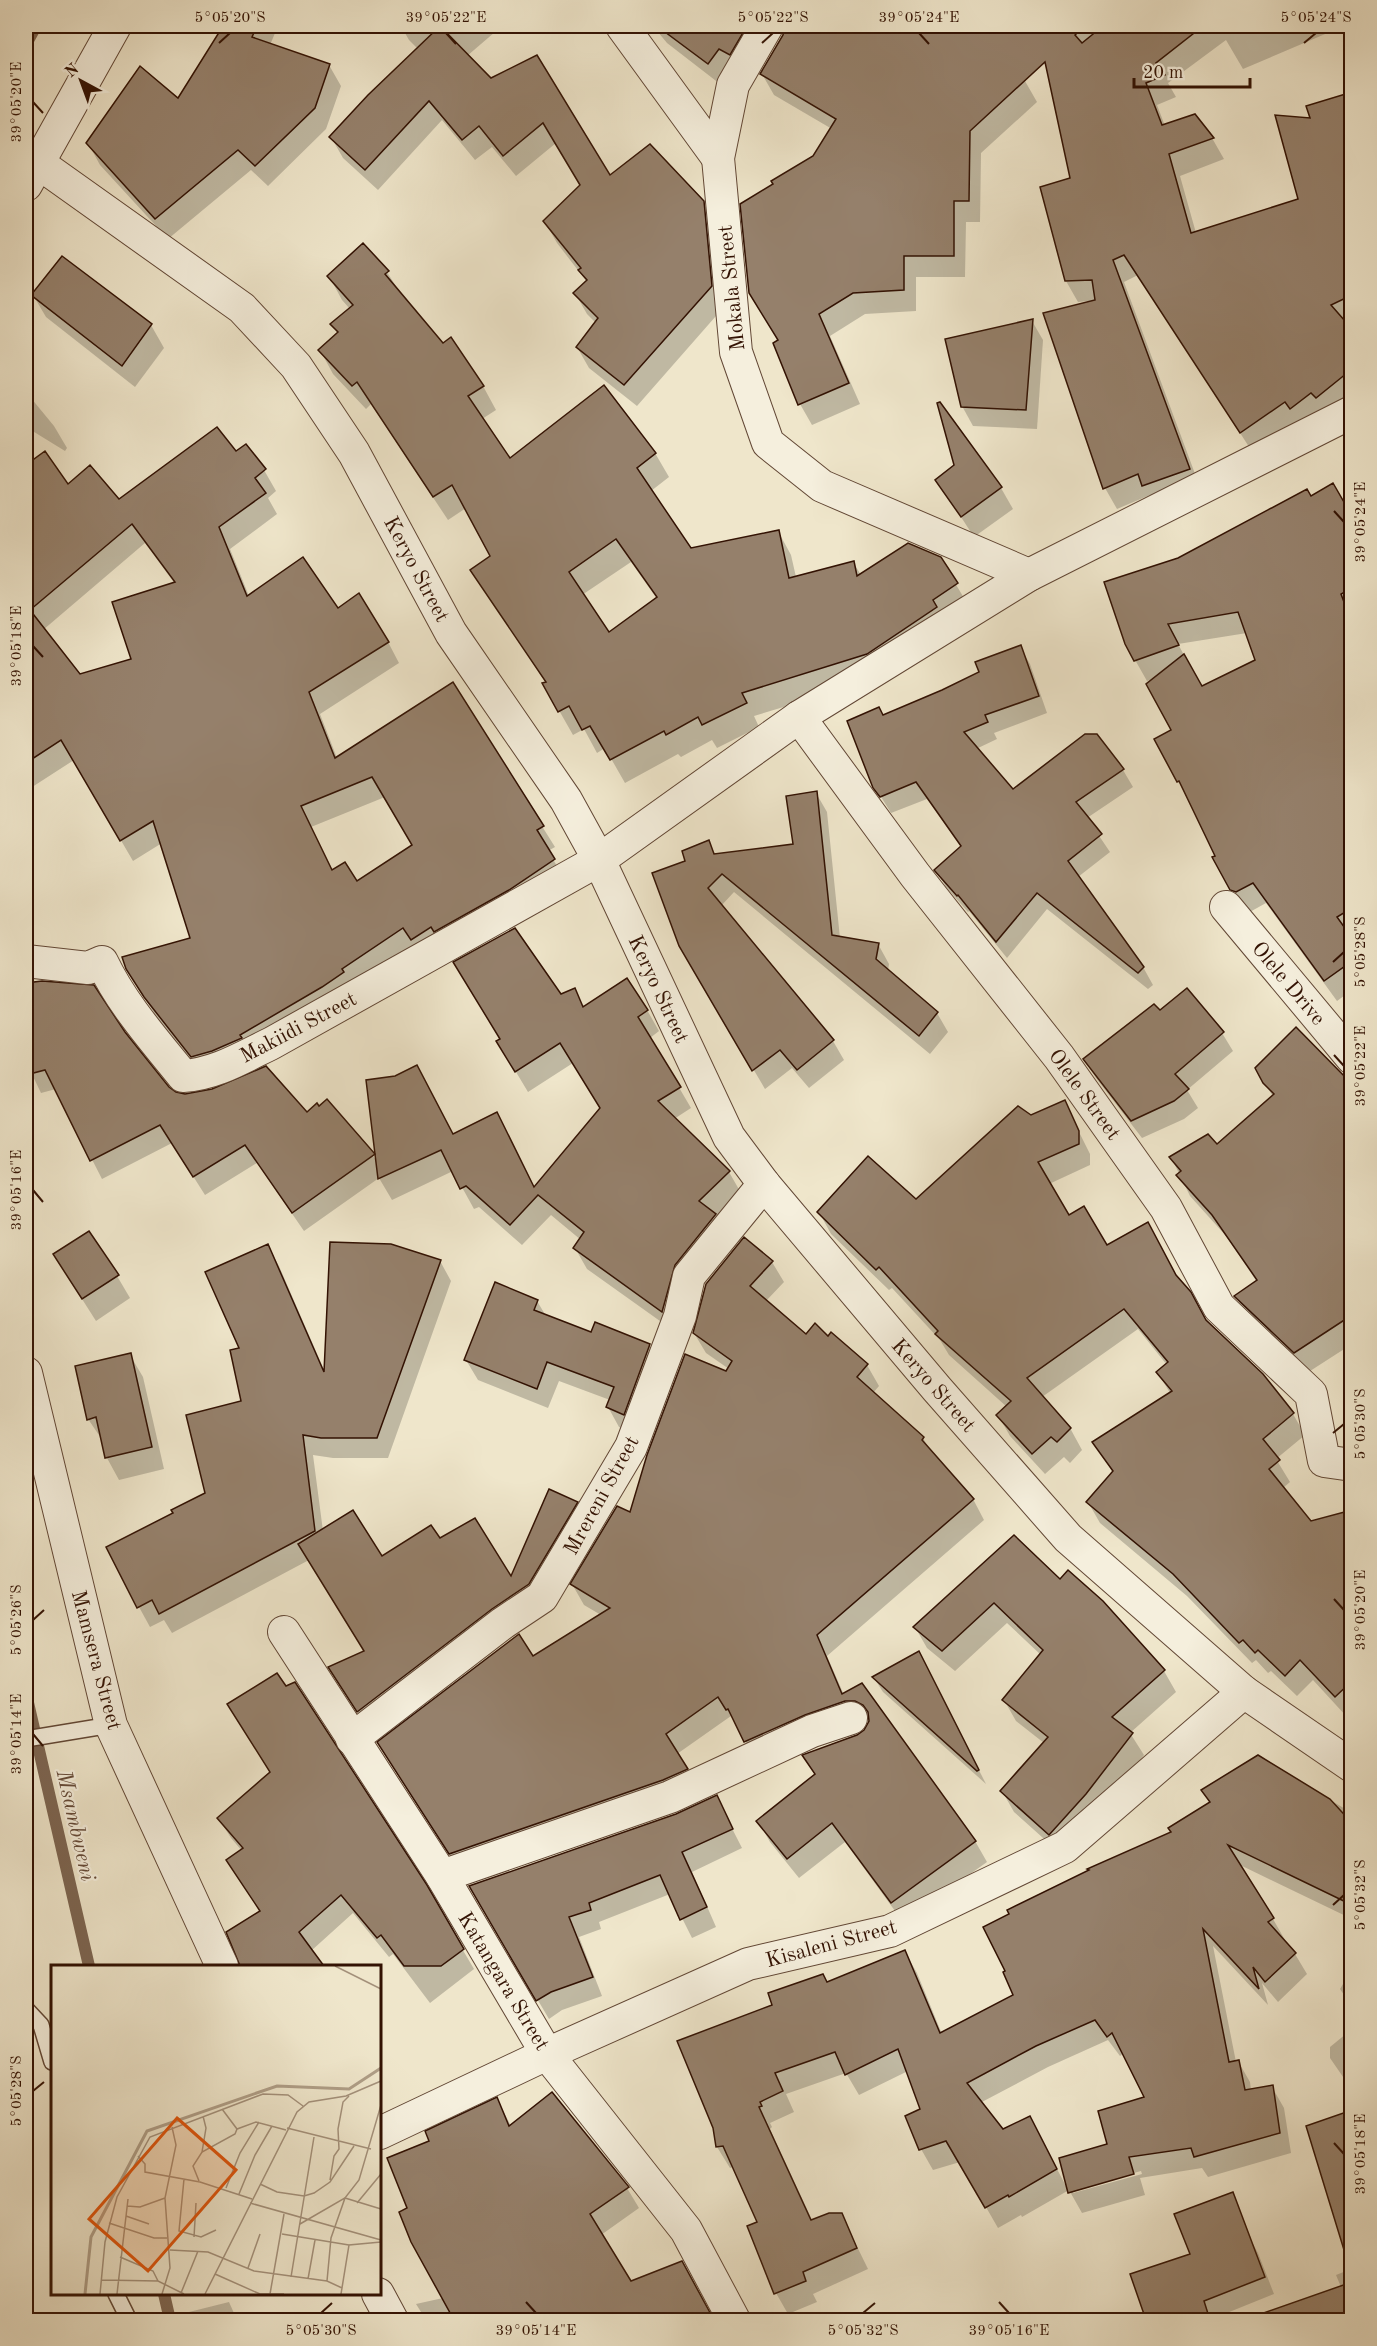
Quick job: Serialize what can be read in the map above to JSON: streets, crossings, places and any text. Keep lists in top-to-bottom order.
{
  "streets": {
    "street": [
      "Mokala Street",
      "Keryo Street",
      "Olele Drive",
      "Makiidi Street",
      "Olele Street",
      "Mrereni Street",
      "Mamsera Street",
      "Kisaleni Street",
      "Katangara Street"
    ]
  },
  "crossings": [
    ["Keryo Street", "Makiidi Street"],
    ["Keryo Street", "Mrereni Street"],
    ["Keryo Street", "Kisaleni Street"],
    ["Mrereni Street", "Katangara Street"],
    ["Kisaleni Street", "Katangara Street"]
  ],
  "water": ["Msambweni"],
  "scale_bar": "20 m",
  "north": "top left",
  "coordinates": [
    "5°05'20\"S",
    "39°05'22\"E",
    "5°05'22\"S",
    "39°05'24\"E",
    "5°05'24\"S",
    "39°05'20\"E",
    "39°05'18\"E",
    "5°05'28\"S",
    "39°05'16\"E",
    "5°05'30\"S",
    "5°05'26\"S",
    "39°05'14\"E",
    "5°05'32\"S"
  ]
}
